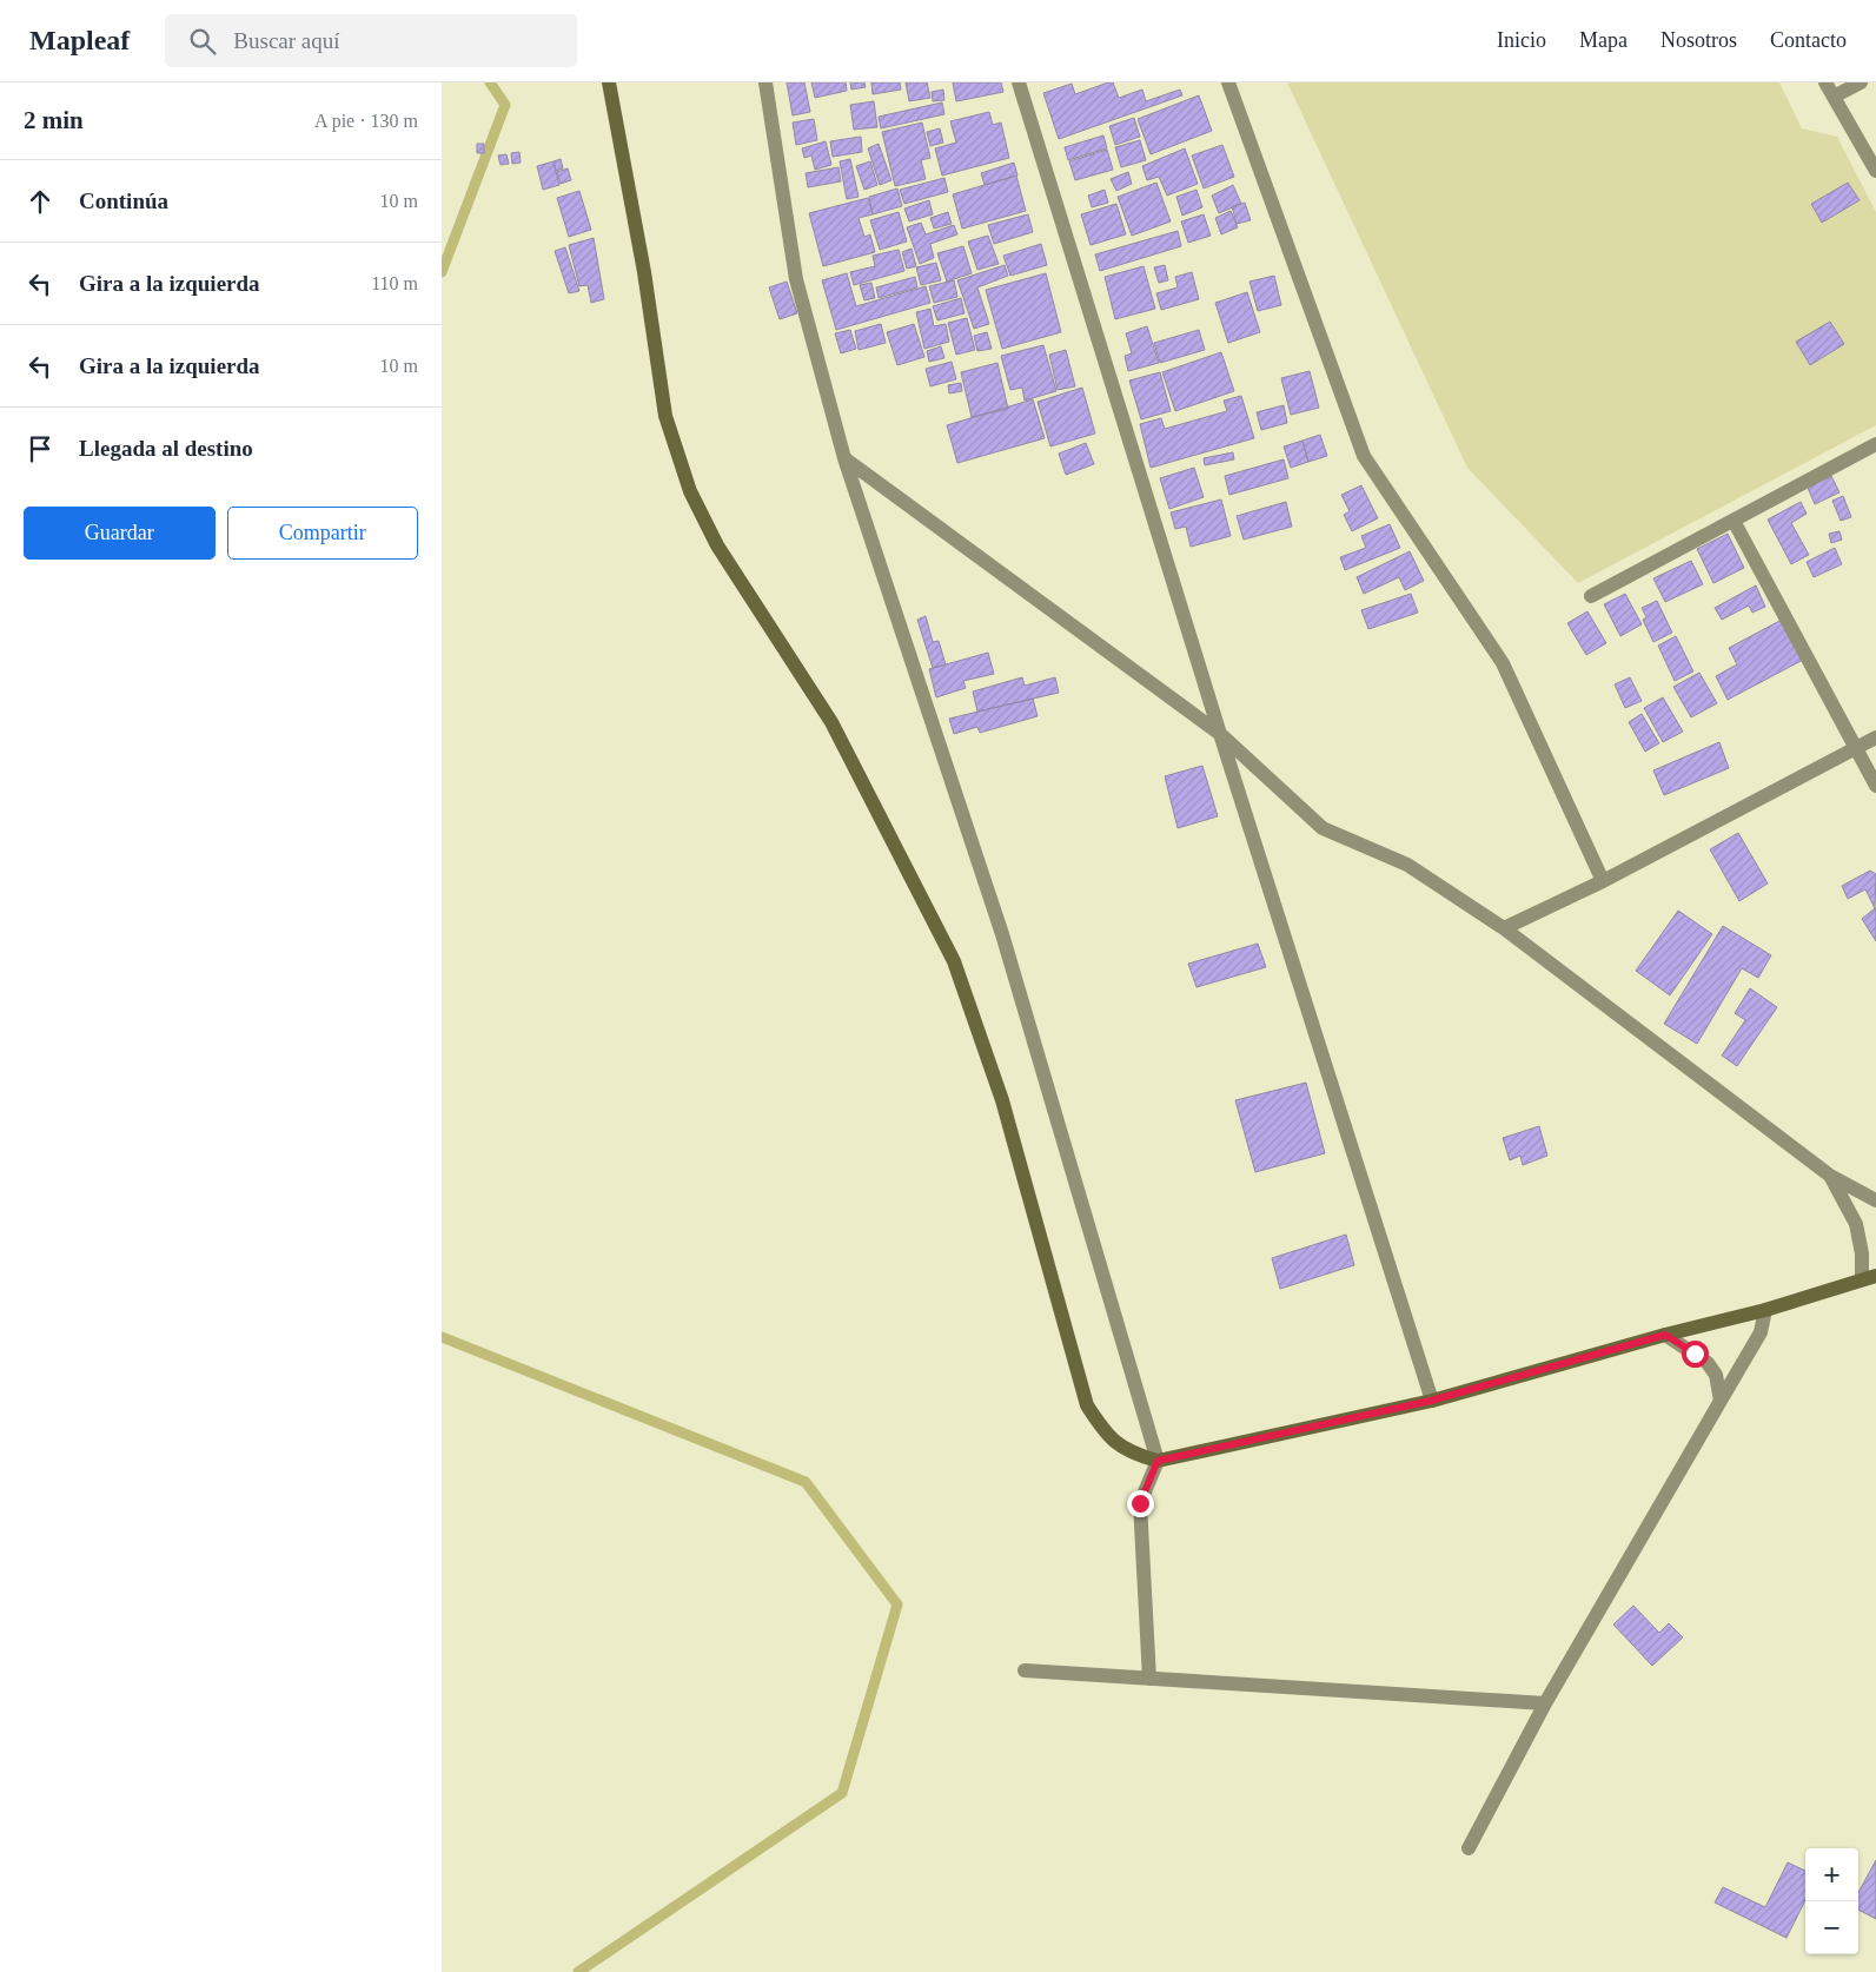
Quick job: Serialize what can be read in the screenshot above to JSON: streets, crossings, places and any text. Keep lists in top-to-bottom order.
{
  "page": {
    "header": "Mapleaf",
    "search": "Buscar aquí",
    "nav": [
      "Inicio",
      "Mapa",
      "Nosotros",
      "Contacto"
    ],
    "heading": ["2 min", "A pie · 130 m"],
    "list": [
      ["Continúa", "10 m"],
      ["Gira a la izquierda", "110 m"],
      ["Gira a la izquierda", "10 m"],
      "Llegada al destino"
    ],
    "buttons": ["Guardar", "Compartir"],
    "map_buttons": ["+", "−"]
  }
}
